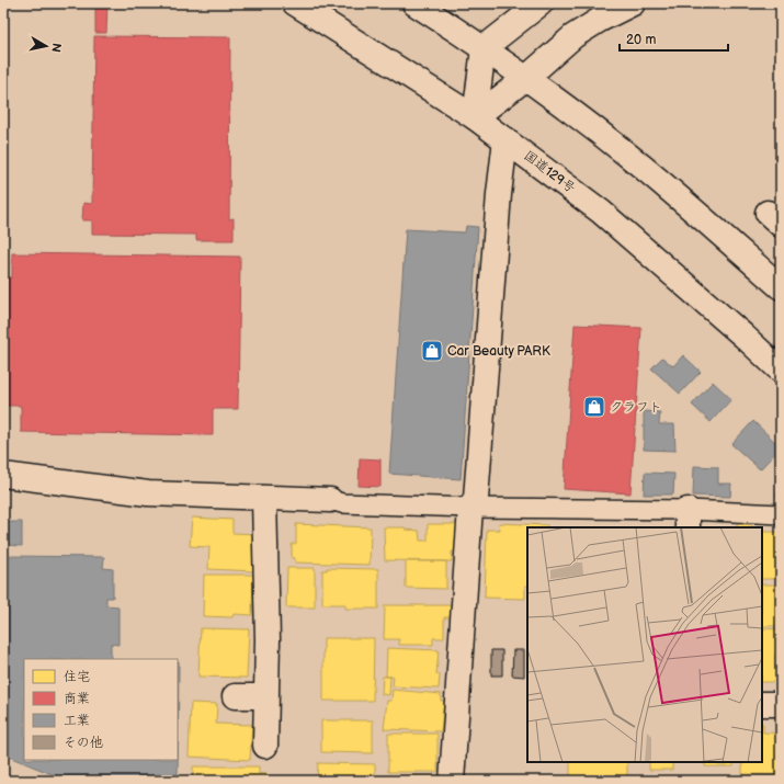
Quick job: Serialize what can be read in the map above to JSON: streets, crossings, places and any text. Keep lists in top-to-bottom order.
{
  "streets": {
    "main road": ["国道129号"]
  },
  "places": {
    "shop": ["Car Beauty PARK", "クラフト"]
  },
  "legend": [
    "住宅",
    "商業",
    "工業",
    "その他"
  ],
  "scale_bar": "20 m",
  "north": "right"
}
